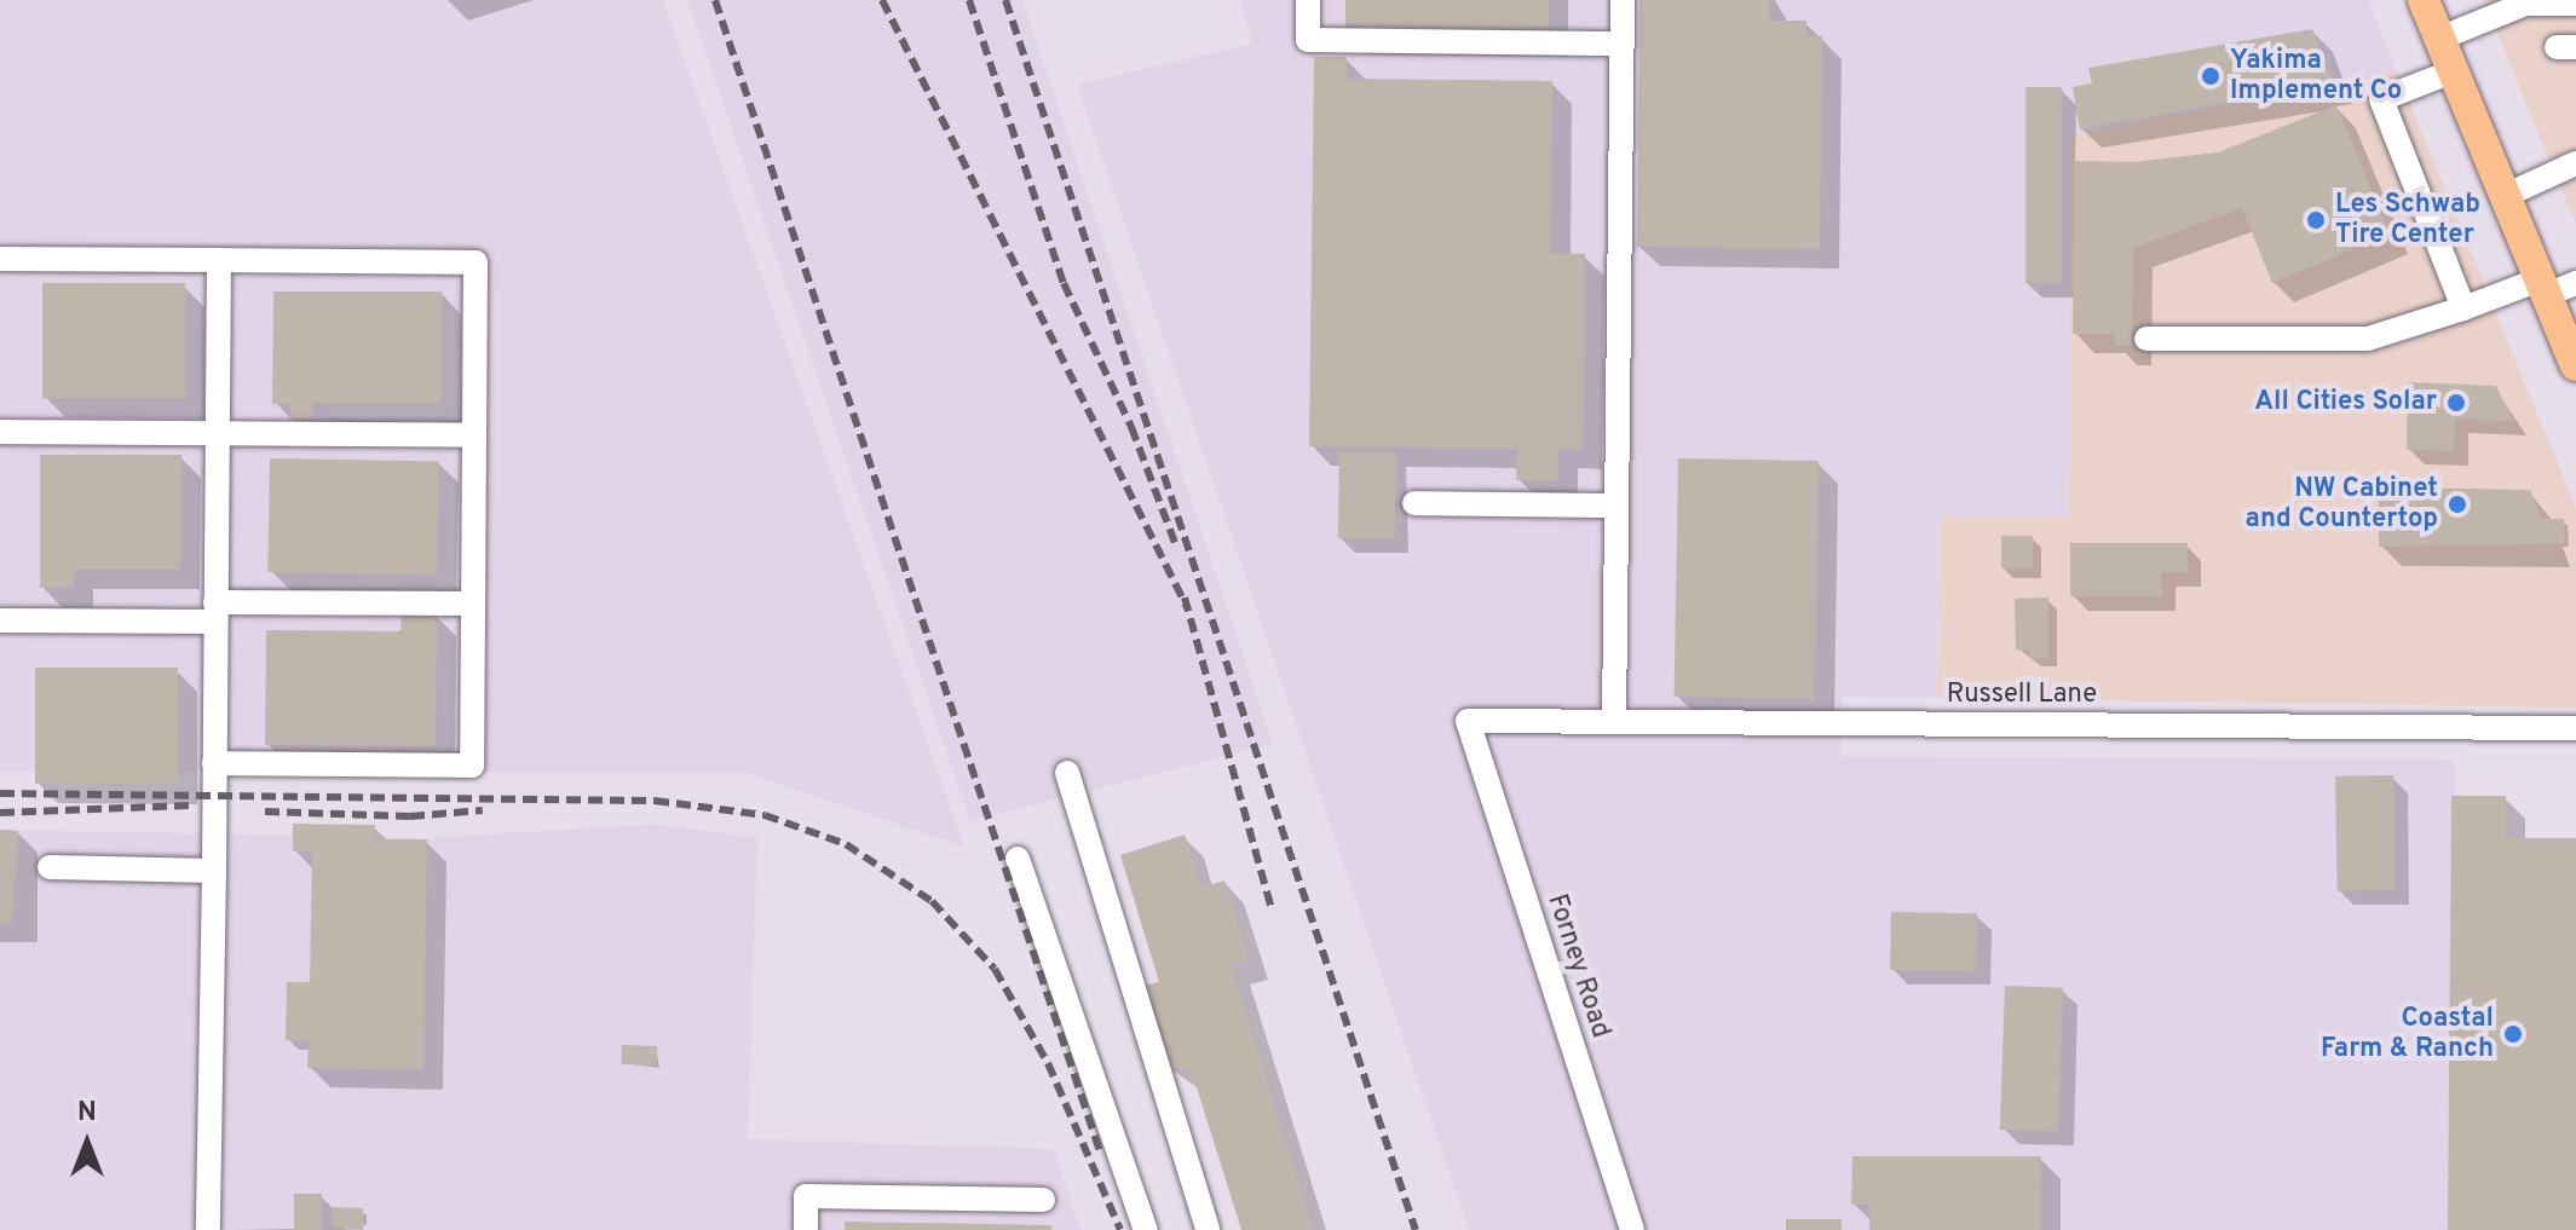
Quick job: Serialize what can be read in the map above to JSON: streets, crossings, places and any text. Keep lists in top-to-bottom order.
{
  "streets": {
    "street": ["Russell Lane", "Forney Road"]
  },
  "crossings": [
    ["Russell Lane", "Forney Road"]
  ],
  "places": [
    "Yakima Implement Co",
    "Les Schwab Tire Center",
    "All Cities Solar",
    "NW Cabinet and Countertop",
    "Coastal Farm & Ranch"
  ],
  "north": "top"
}
